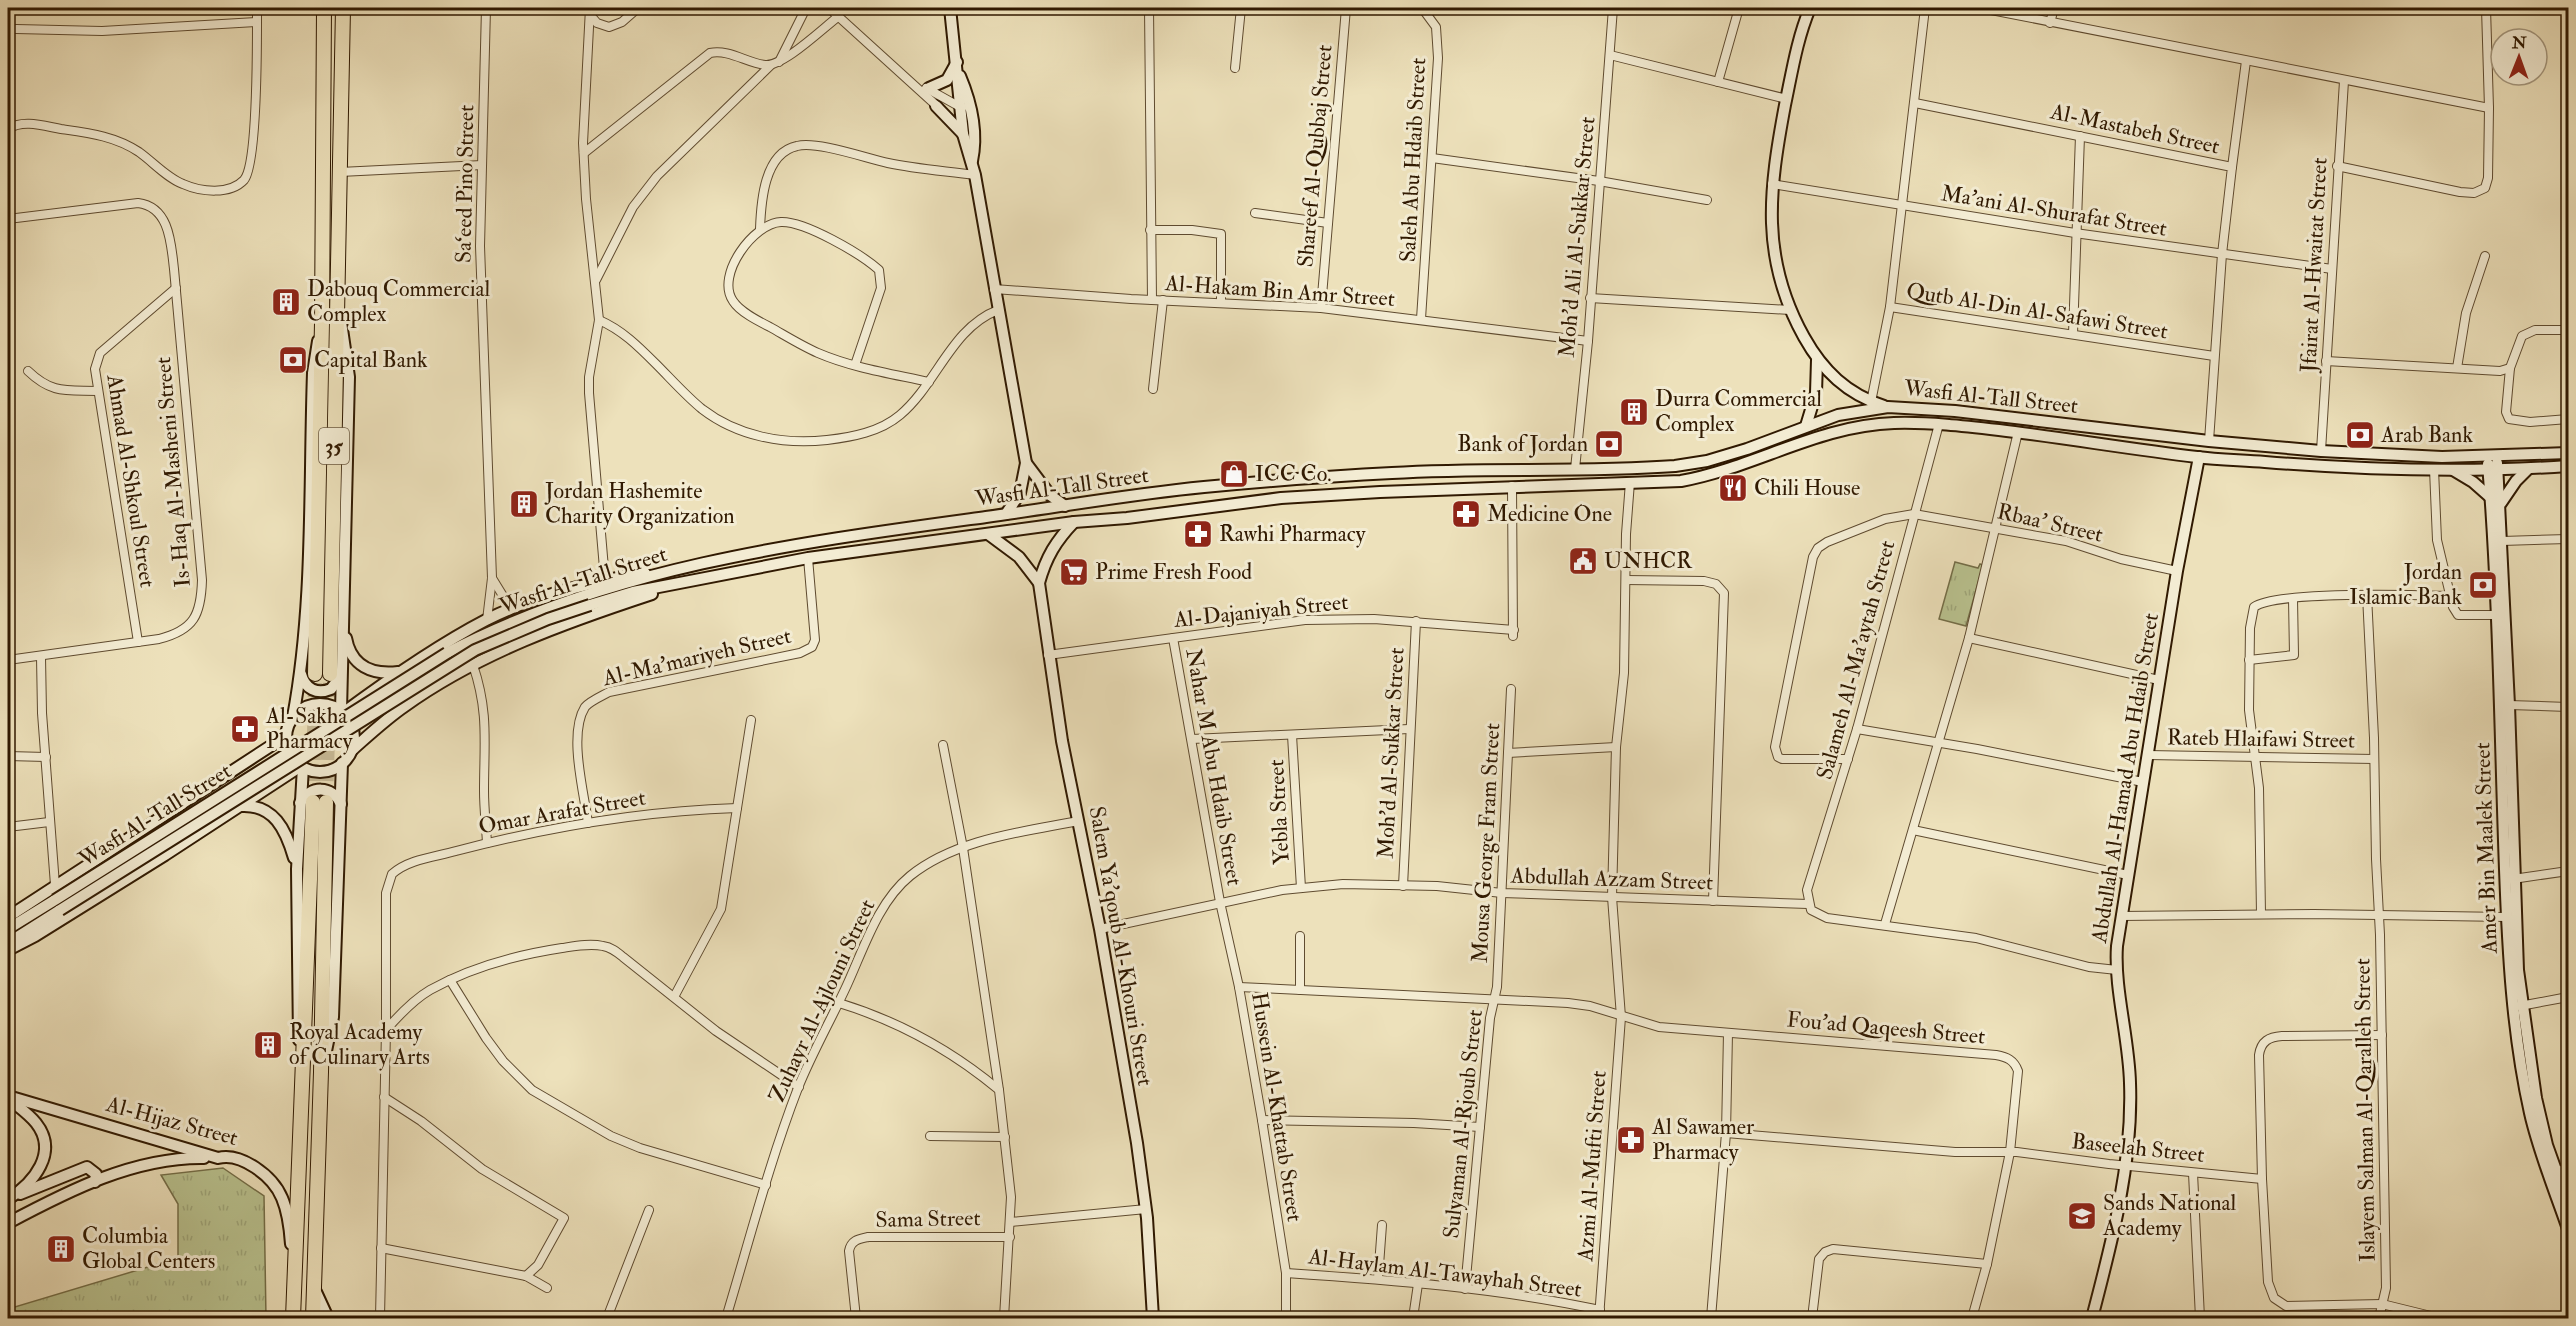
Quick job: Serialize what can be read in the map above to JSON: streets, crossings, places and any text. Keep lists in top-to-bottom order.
{
  "streets": {
    "highway": ["35"],
    "street": [
      "Al-Mastabeh Street",
      "Shareef Al-Qubbaj Street",
      "Saleh Abu Hdaib Street",
      "Sa‘eed Pino Street",
      "Ma'ani Al-Shurafat Street",
      "Moh'd Ali Al-Sukkar Street",
      "Jfairat Al-Hwaitat Street",
      "Al-Hakam Bin Amr Street",
      "Qutb Al-Din Al-Safawi Street",
      "Wasfi Al-Tall Street",
      "Is-Haq Al-Masheni Street",
      "Ahmad Al-Shkoul Street",
      "Rbaa' Street",
      "Al-Dajaniyah Street",
      "Al-Ma'mariyeh Street",
      "Salameh Al-Ma'aytah Street",
      "Rateb Hlaifawi Street",
      "Moh'd Al-Sukkar Street",
      "Nahar M Abu Hdaib Street",
      "Abdullah Al-Hamad Abu Hdaib Street",
      "Omar Arafat Street",
      "Yebla Street",
      "Mousa George Fram Street",
      "Amer Bin Maalek Street",
      "Abdullah Azzam Street",
      "Salem Ya'qoub Al-Khouri Street",
      "Zuhayr Al-Ajlouni Street",
      "Fou'ad Qaqeesh Street",
      "Hussein Al-Khattab Street",
      "Islayem Salman Al-Qaralleh Street",
      "Al-Hijaz Street",
      "Sulyaman Al-Rjoub Street",
      "Baseelah Street",
      "Azmi Al-Mufti Street",
      "Sama Street",
      "Al-Haylam Al-Tawayhah Street"
    ]
  },
  "crossings": [
    ["Al-Mastabeh Street", "Ma'ani Al-Shurafat Street"],
    ["Al-Mastabeh Street", "Qutb Al-Din Al-Safawi Street"],
    ["Shareef Al-Qubbaj Street", "Al-Hakam Bin Amr Street"],
    ["Saleh Abu Hdaib Street", "Al-Hakam Bin Amr Street"],
    ["Ma'ani Al-Shurafat Street", "Jfairat Al-Hwaitat Street"],
    ["Ma'ani Al-Shurafat Street", "Qutb Al-Din Al-Safawi Street"],
    ["Moh'd Ali Al-Sukkar Street", "Al-Hakam Bin Amr Street"],
    ["Moh'd Ali Al-Sukkar Street", "Wasfi Al-Tall Street"],
    ["Jfairat Al-Hwaitat Street", "Wasfi Al-Tall Street"],
    ["Wasfi Al-Tall Street", "Al-Dajaniyah Street"],
    ["Wasfi Al-Tall Street", "Al-Ma'mariyeh Street"],
    ["Wasfi Al-Tall Street", "Salameh Al-Ma'aytah Street"],
    ["Wasfi Al-Tall Street", "Abdullah Al-Hamad Abu Hdaib Street"],
    ["Wasfi Al-Tall Street", "Amer Bin Maalek Street"],
    ["Wasfi Al-Tall Street", "Salem Ya'qoub Al-Khouri Street"],
    ["Wasfi Al-Tall Street", "Azmi Al-Mufti Street"],
    ["Is-Haq Al-Masheni Street", "Ahmad Al-Shkoul Street"],
    ["Rbaa' Street", "Salameh Al-Ma'aytah Street"],
    ["Rbaa' Street", "Abdullah Al-Hamad Abu Hdaib Street"],
    ["Al-Dajaniyah Street", "Moh'd Al-Sukkar Street"],
    ["Al-Dajaniyah Street", "Nahar M Abu Hdaib Street"],
    ["Al-Dajaniyah Street", "Salem Ya'qoub Al-Khouri Street"],
    ["Al-Ma'mariyeh Street", "Omar Arafat Street"],
    ["Salameh Al-Ma'aytah Street", "Abdullah Azzam Street"],
    ["Rateb Hlaifawi Street", "Abdullah Al-Hamad Abu Hdaib Street"],
    ["Rateb Hlaifawi Street", "Islayem Salman Al-Qaralleh Street"],
    ["Moh'd Al-Sukkar Street", "Abdullah Azzam Street"],
    ["Nahar M Abu Hdaib Street", "Abdullah Azzam Street"],
    ["Nahar M Abu Hdaib Street", "Hussein Al-Khattab Street"],
    ["Abdullah Al-Hamad Abu Hdaib Street", "Abdullah Azzam Street"],
    ["Abdullah Al-Hamad Abu Hdaib Street", "Baseelah Street"],
    ["Yebla Street", "Abdullah Azzam Street"],
    ["Mousa George Fram Street", "Abdullah Azzam Street"],
    ["Mousa George Fram Street", "Fou'ad Qaqeesh Street"],
    ["Mousa George Fram Street", "Sulyaman Al-Rjoub Street"],
    ["Abdullah Azzam Street", "Salem Ya'qoub Al-Khouri Street"],
    ["Abdullah Azzam Street", "Hussein Al-Khattab Street"],
    ["Abdullah Azzam Street", "Azmi Al-Mufti Street"],
    ["Salem Ya'qoub Al-Khouri Street", "Zuhayr Al-Ajlouni Street"],
    ["Fou'ad Qaqeesh Street", "Hussein Al-Khattab Street"],
    ["Fou'ad Qaqeesh Street", "Sulyaman Al-Rjoub Street"],
    ["Fou'ad Qaqeesh Street", "Baseelah Street"],
    ["Fou'ad Qaqeesh Street", "Azmi Al-Mufti Street"],
    ["Hussein Al-Khattab Street", "Al-Haylam Al-Tawayhah Street"],
    ["Sulyaman Al-Rjoub Street", "Al-Haylam Al-Tawayhah Street"],
    ["Azmi Al-Mufti Street", "Al-Haylam Al-Tawayhah Street"]
  ],
  "places": {
    "building": [
      "Dabouq Commercial Complex",
      "Durra Commercial Complex",
      "Jordan Hashemite Charity Organization",
      "Royal Academy of Culinary Arts",
      "Columbia Global Centers"
    ],
    "bank": [
      "Capital Bank",
      "Arab Bank",
      "Bank of Jordan",
      "Jordan Islamic Bank"
    ],
    "shop": ["ICC Co."],
    "restaurant": ["Chili House"],
    "pharmacy": [
      "Medicine One",
      "Rawhi Pharmacy",
      "Al-Sakha Pharmacy",
      "Al Sawamer Pharmacy"
    ],
    "public building": ["UNHCR"],
    "supermarket": ["Prime Fresh Food"],
    "school or university": ["Sands National Academy"]
  },
  "north": "top"
}
